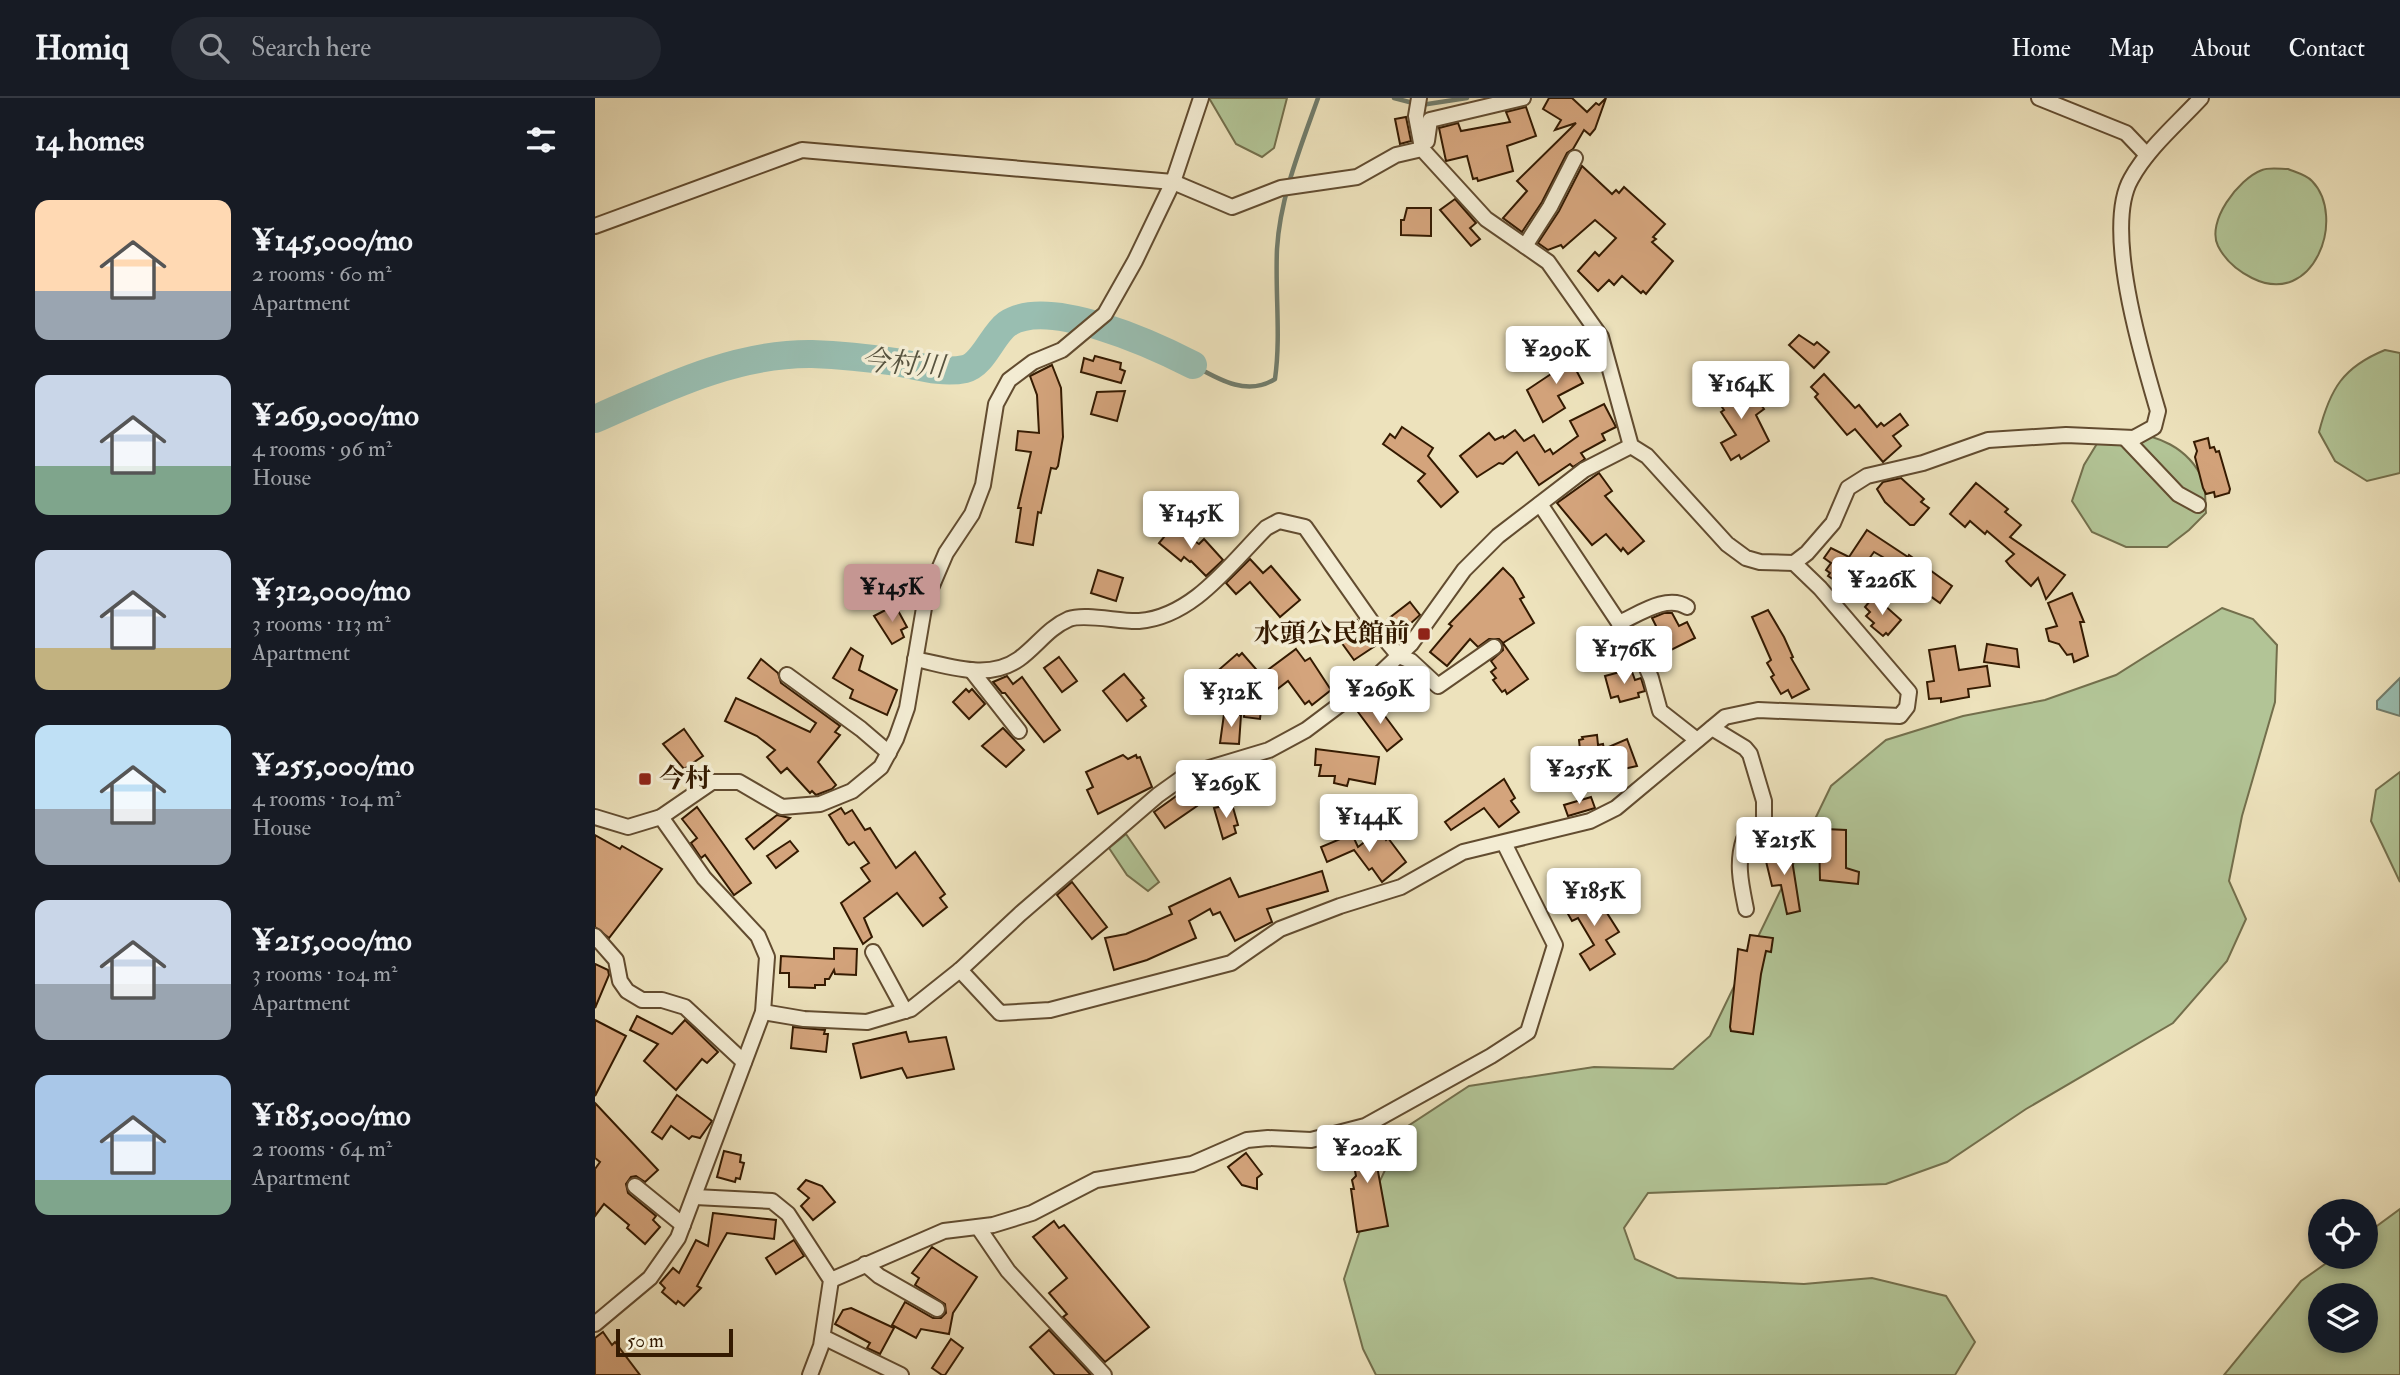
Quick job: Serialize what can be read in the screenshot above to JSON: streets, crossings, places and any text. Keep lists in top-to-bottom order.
{
  "water": ["今村川"],
  "places": {
    "transit": ["水頭公民館前", "今村"]
  },
  "scale_bar": "50 m",
  "page": {
    "header": "Homiq",
    "search": "Search here",
    "nav": [
      "Home",
      "Map",
      "About",
      "Contact"
    ],
    "heading": "14 homes",
    "list": [
      {
        "name": "¥145,000/mo",
        "note": "2 rooms · 60 m² · Apartment"
      },
      {
        "name": "¥269,000/mo",
        "note": "4 rooms · 96 m² · House"
      },
      {
        "name": "¥312,000/mo",
        "note": "3 rooms · 113 m² · Apartment"
      },
      {
        "name": "¥255,000/mo",
        "note": "4 rooms · 104 m² · House"
      },
      {
        "name": "¥215,000/mo",
        "note": "3 rooms · 104 m² · Apartment"
      },
      {
        "name": "¥185,000/mo",
        "note": "2 rooms · 64 m² · Apartment"
      }
    ],
    "price": [
      "¥290K",
      "¥164K",
      "¥145K",
      "¥226K",
      "¥145K",
      "¥176K",
      "¥269K",
      "¥312K",
      "¥255K",
      "¥269K",
      "¥144K",
      "¥215K",
      "¥185K",
      "¥202K"
    ],
    "scale": "50 m"
  }
}
